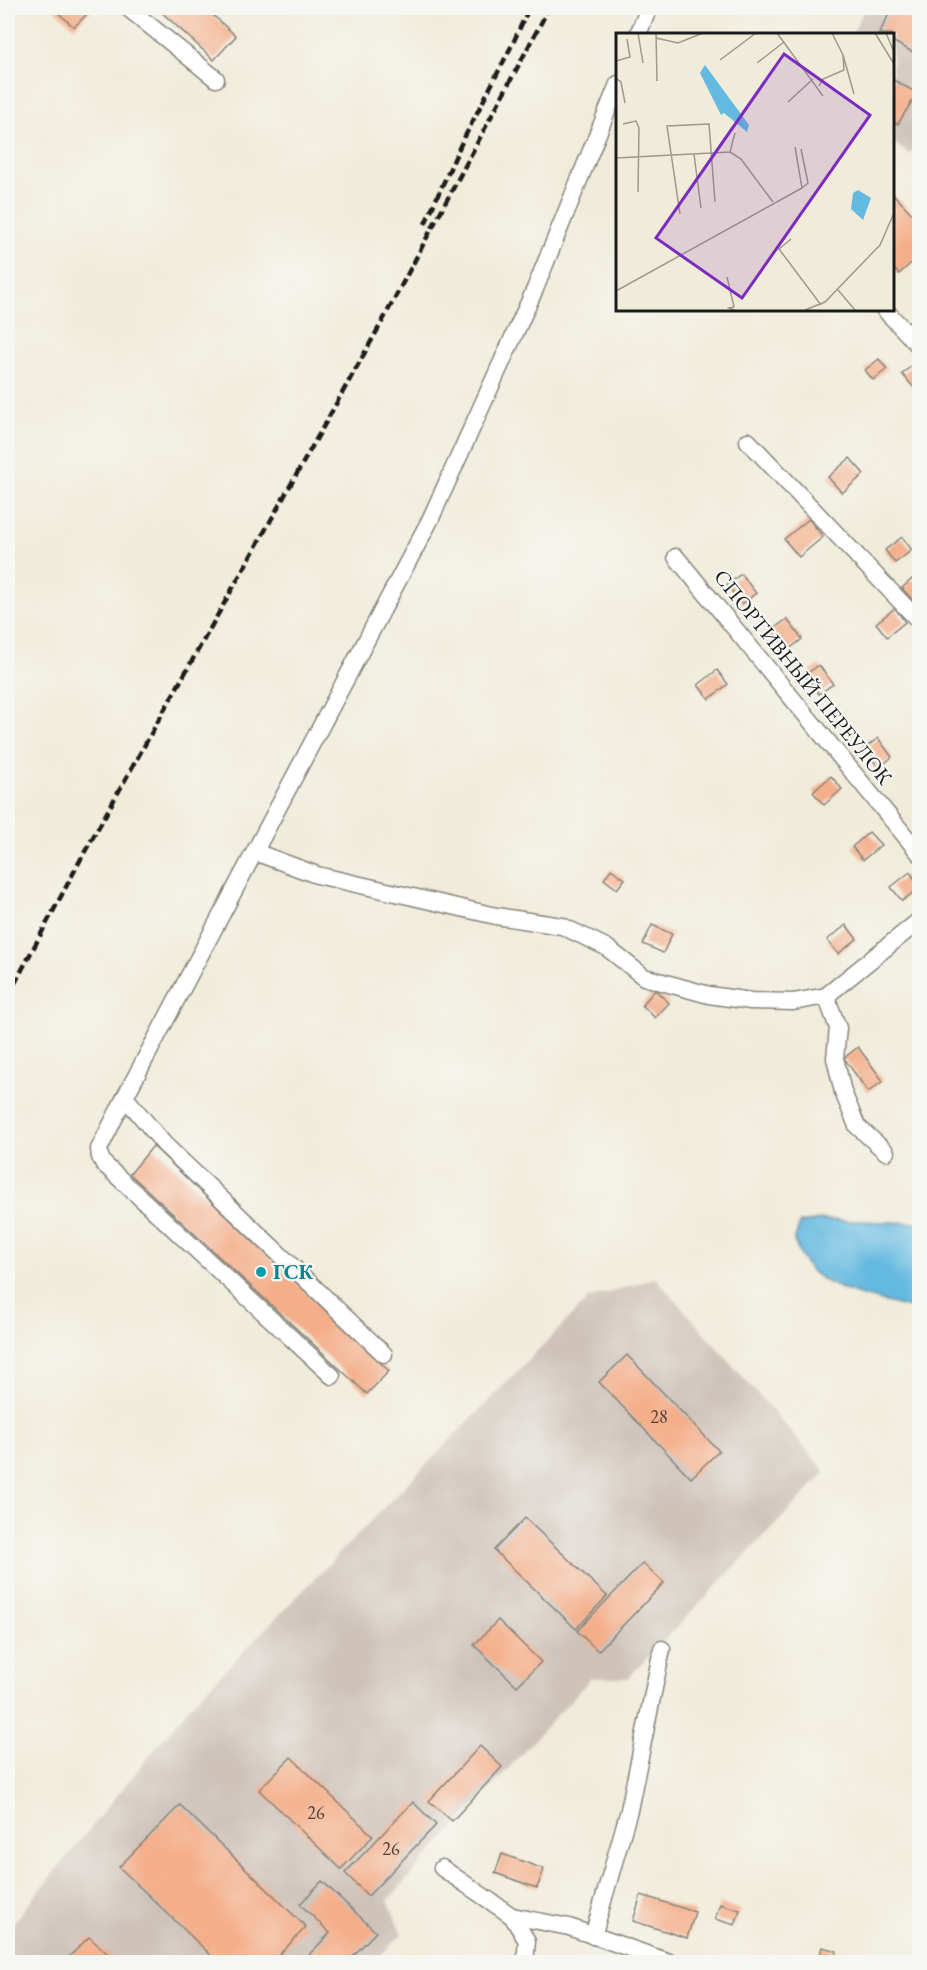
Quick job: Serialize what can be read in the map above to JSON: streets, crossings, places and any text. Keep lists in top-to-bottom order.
{
  "streets": {
    "street": ["СПОРТИВНЫЙ ПЕРЕУЛОК"]
  },
  "places": ["ГСК"],
  "house_numbers": ["28", "26", "26"]
}
